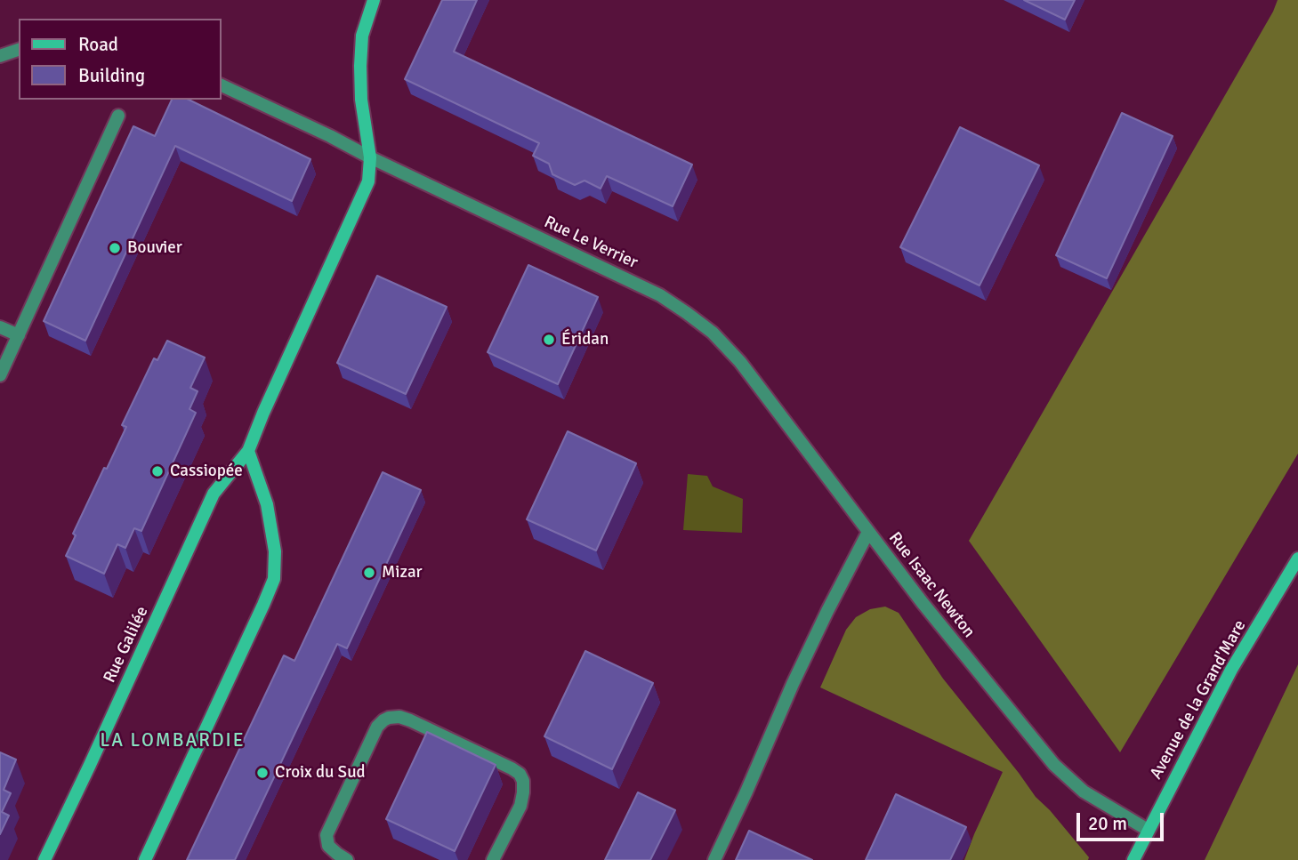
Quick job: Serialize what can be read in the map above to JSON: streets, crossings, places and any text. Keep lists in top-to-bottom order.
{
  "streets": {
    "street": [
      "Rue Le Verrier",
      "Rue Isaac Newton",
      "Rue Galilée",
      "Avenue de la Grand'Mare"
    ]
  },
  "crossings": [
    ["Rue Le Verrier", "Rue Isaac Newton"],
    ["Rue Le Verrier", "Rue Galilée"],
    ["Rue Isaac Newton", "Avenue de la Grand'Mare"]
  ],
  "districts": ["LA LOMBARDIE"],
  "places": [
    "Bouvier",
    "Éridan",
    "Cassiopée",
    "Mizar",
    "Croix du Sud"
  ],
  "legend": ["Road", "Building"],
  "scale_bar": "20 m"
}
